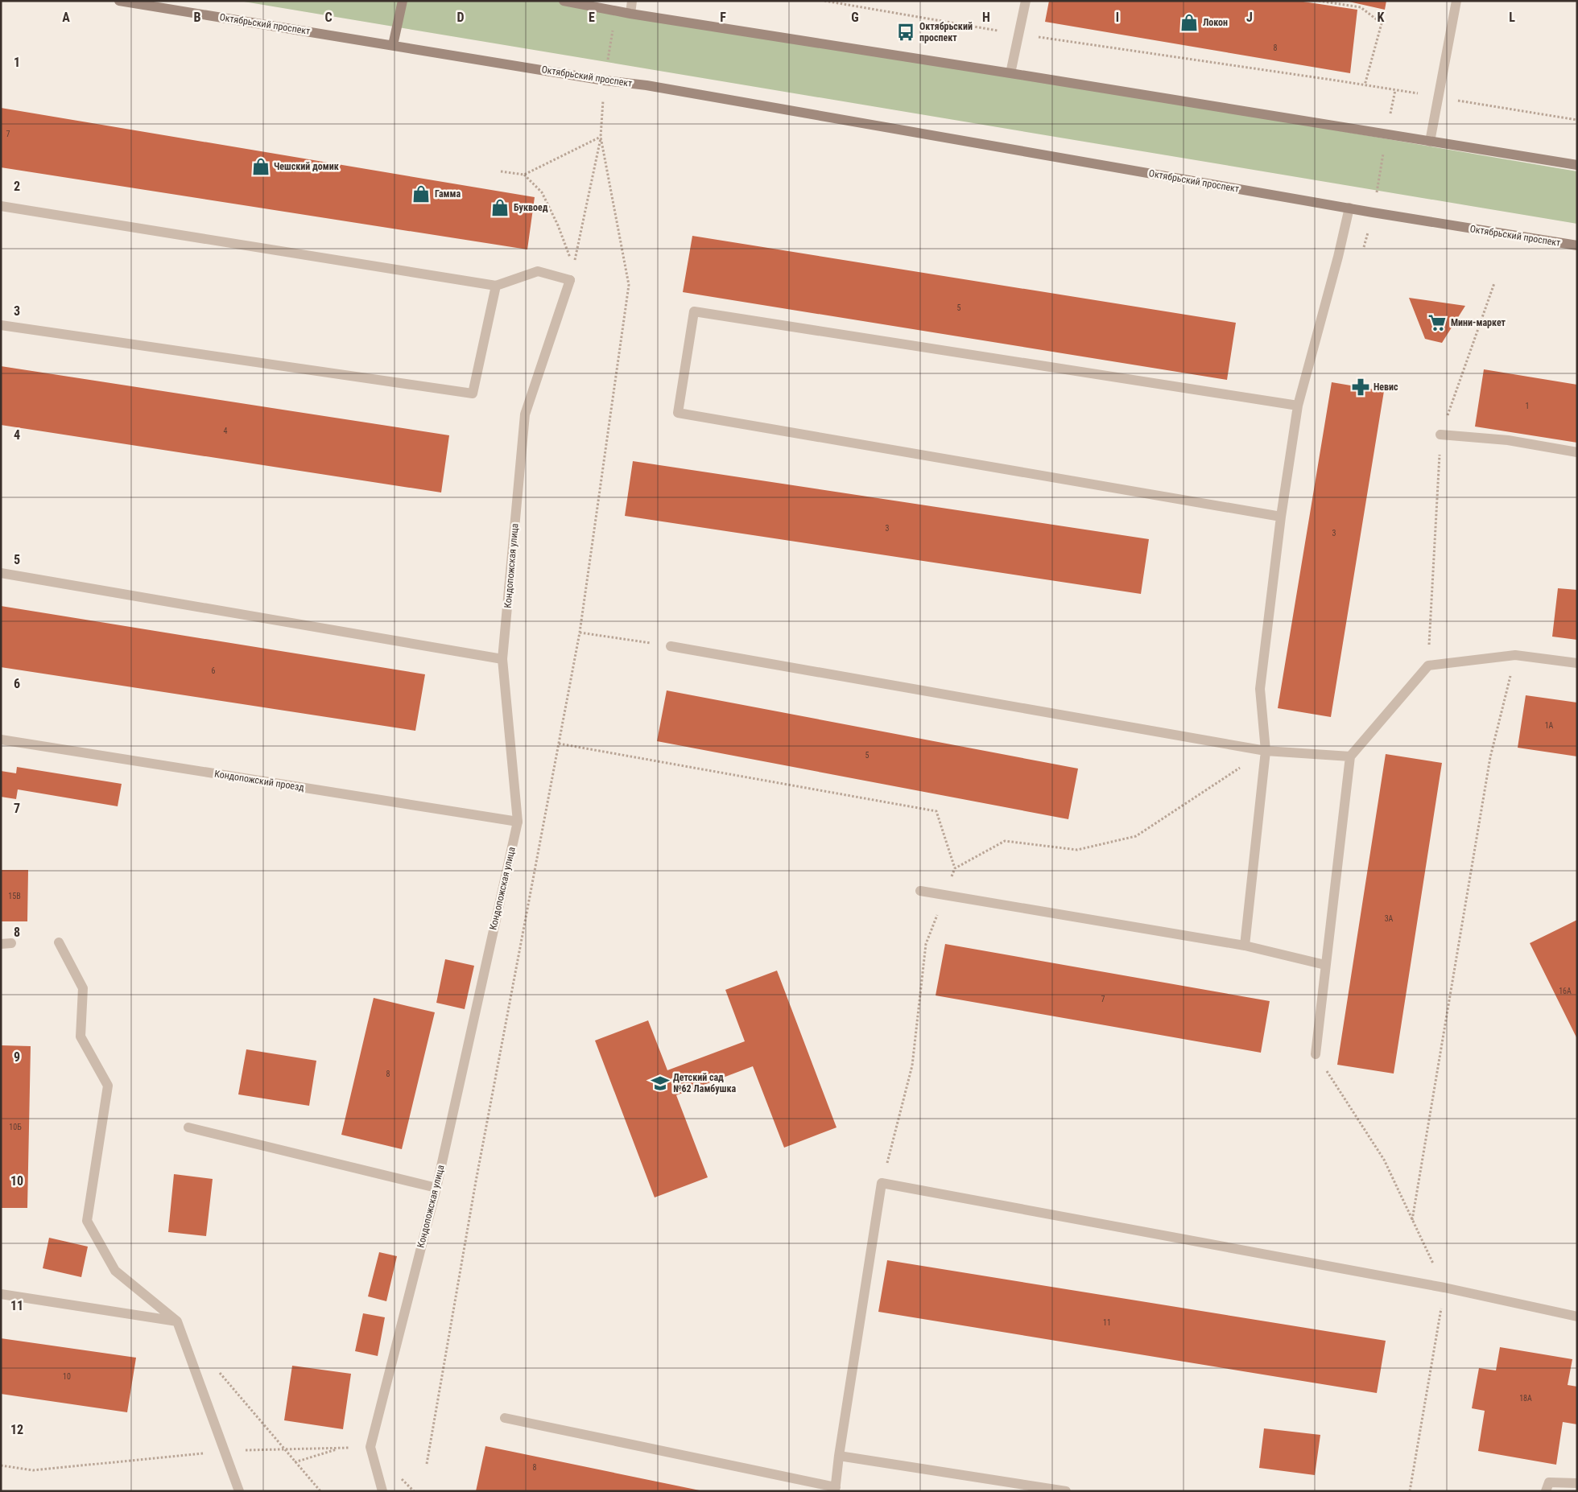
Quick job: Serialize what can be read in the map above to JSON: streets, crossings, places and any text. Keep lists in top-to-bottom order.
{
  "streets": {
    "main road": ["Октябрьский проспект"],
    "street": ["Кондопожская улица", "Кондопожский проезд"]
  },
  "crossings": [
    ["Кондопожская улица", "Кондопожский проезд"]
  ],
  "places": {
    "shop": [
      "Локон",
      "Чешский домик",
      "Гамма",
      "Буквоед"
    ],
    "bus stop": ["Октябрьский проспект"],
    "supermarket": ["Мини-маркет"],
    "pharmacy": ["Невис"],
    "school or university": ["Детский сад №62 Ламбушка"]
  },
  "house_numbers": [
    "8",
    "7",
    "5",
    "1",
    "4",
    "3",
    "3",
    "6",
    "1А",
    "5",
    "15В",
    "3А",
    "16А",
    "7",
    "8",
    "10Б",
    "11",
    "10",
    "18А",
    "8"
  ],
  "grid": {
    "columns": [
      "A",
      "B",
      "C",
      "D",
      "E",
      "F",
      "G",
      "H",
      "I",
      "J",
      "K",
      "L"
    ],
    "rows": [
      "1",
      "2",
      "3",
      "4",
      "5",
      "6",
      "7",
      "8",
      "9",
      "10",
      "11",
      "12"
    ]
  }
}
